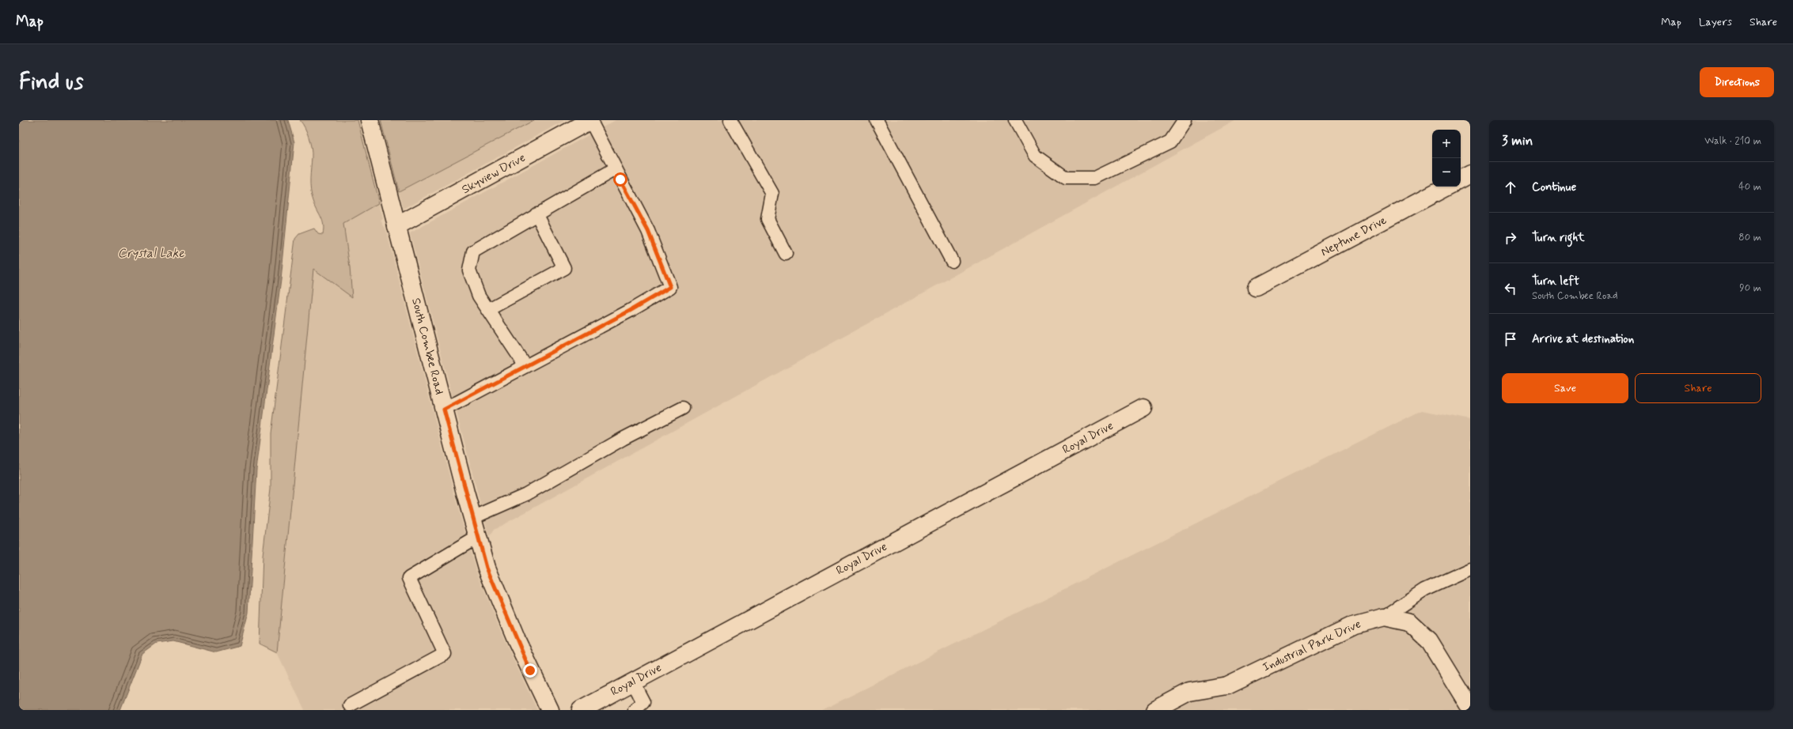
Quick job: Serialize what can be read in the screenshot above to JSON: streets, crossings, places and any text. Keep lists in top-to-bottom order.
{
  "streets": {
    "street": [
      "Skyview Drive",
      "Neptune Drive",
      "South Combee Road",
      "Royal Drive",
      "Industrial Park Drive"
    ]
  },
  "crossings": [
    ["Skyview Drive", "South Combee Road"]
  ],
  "water": ["Crystal Lake"],
  "page": {
    "header": "Map",
    "nav": ["Map", "Layers", "Share"],
    "buttons": [
      "Directions",
      ["Save", "Share"]
    ],
    "title": "Find us",
    "heading": ["3 min", "Walk · 210 m"],
    "map_buttons": ["+", "−"],
    "list": [
      ["Continue", "40 m"],
      ["Turn right", "80 m"],
      ["Turn left", "South Combee Road", "90 m"],
      "Arrive at destination"
    ]
  }
}
